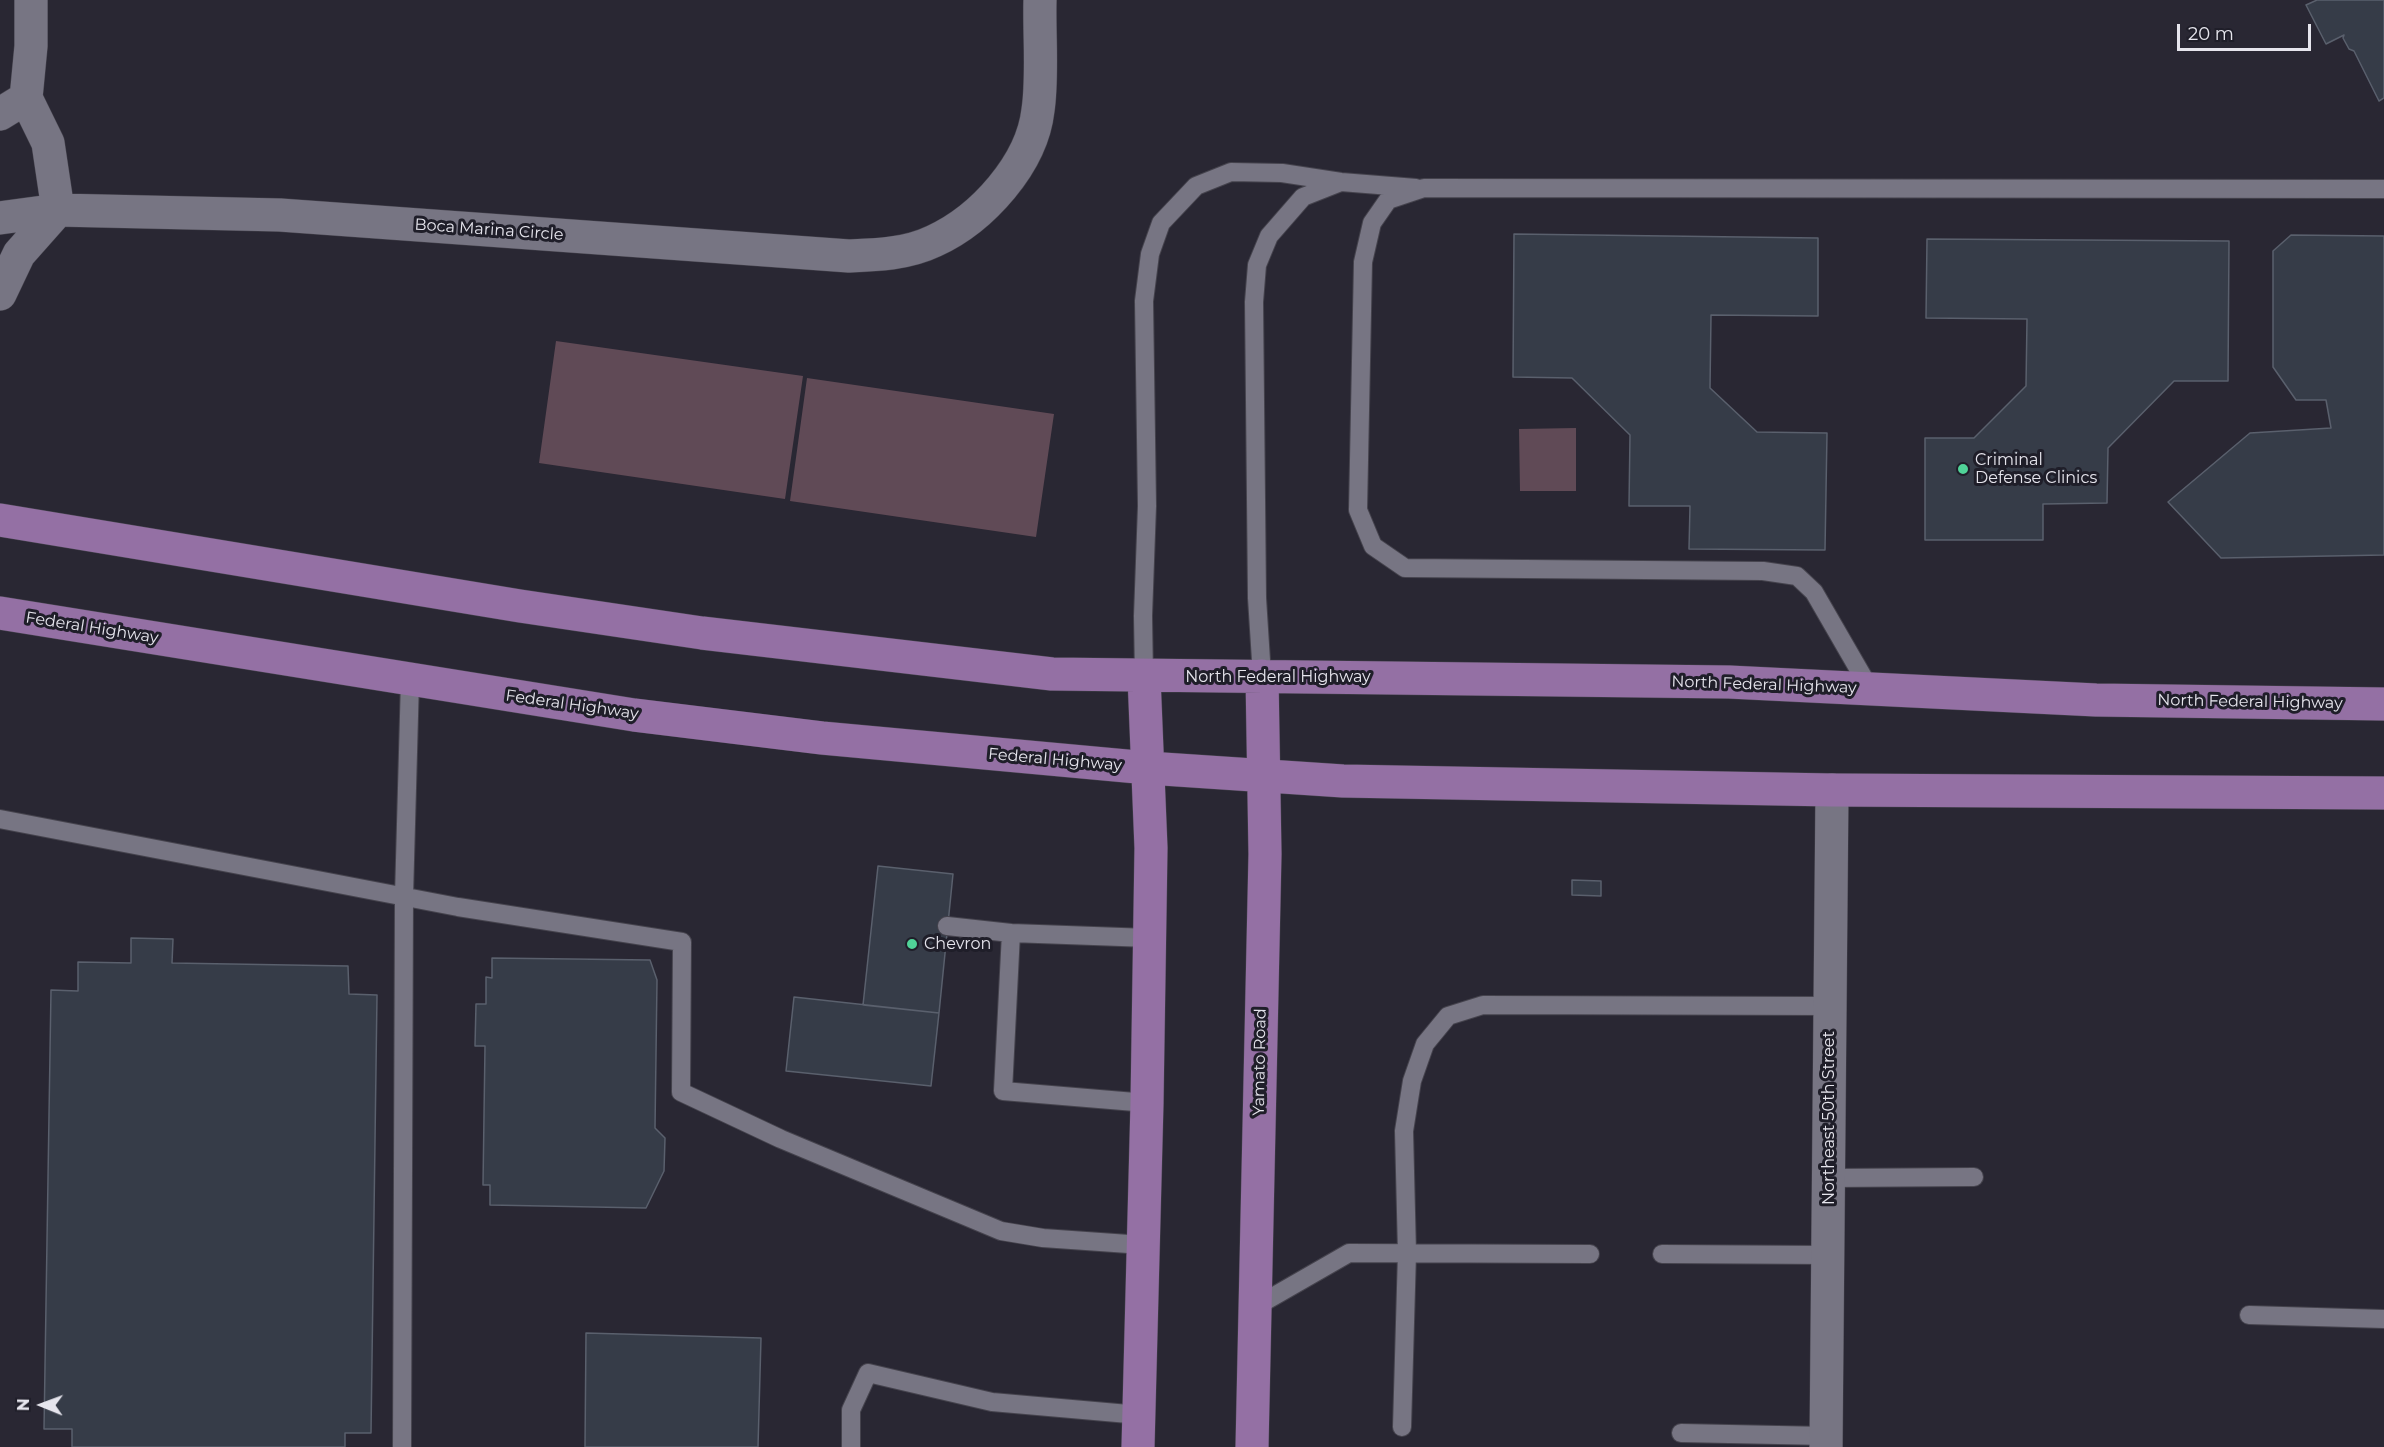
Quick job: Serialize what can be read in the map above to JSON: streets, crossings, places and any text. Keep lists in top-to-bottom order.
{
  "streets": {
    "main road": ["Federal Highway", "North Federal Highway", "Yamato Road"],
    "street": ["Boca Marina Circle", "Northeast 50th Street"]
  },
  "crossings": [
    ["North Federal Highway", "Yamato Road"]
  ],
  "places": ["Criminal Defense Clinics", "Chevron"],
  "scale_bar": "20 m",
  "north": "left"
}
